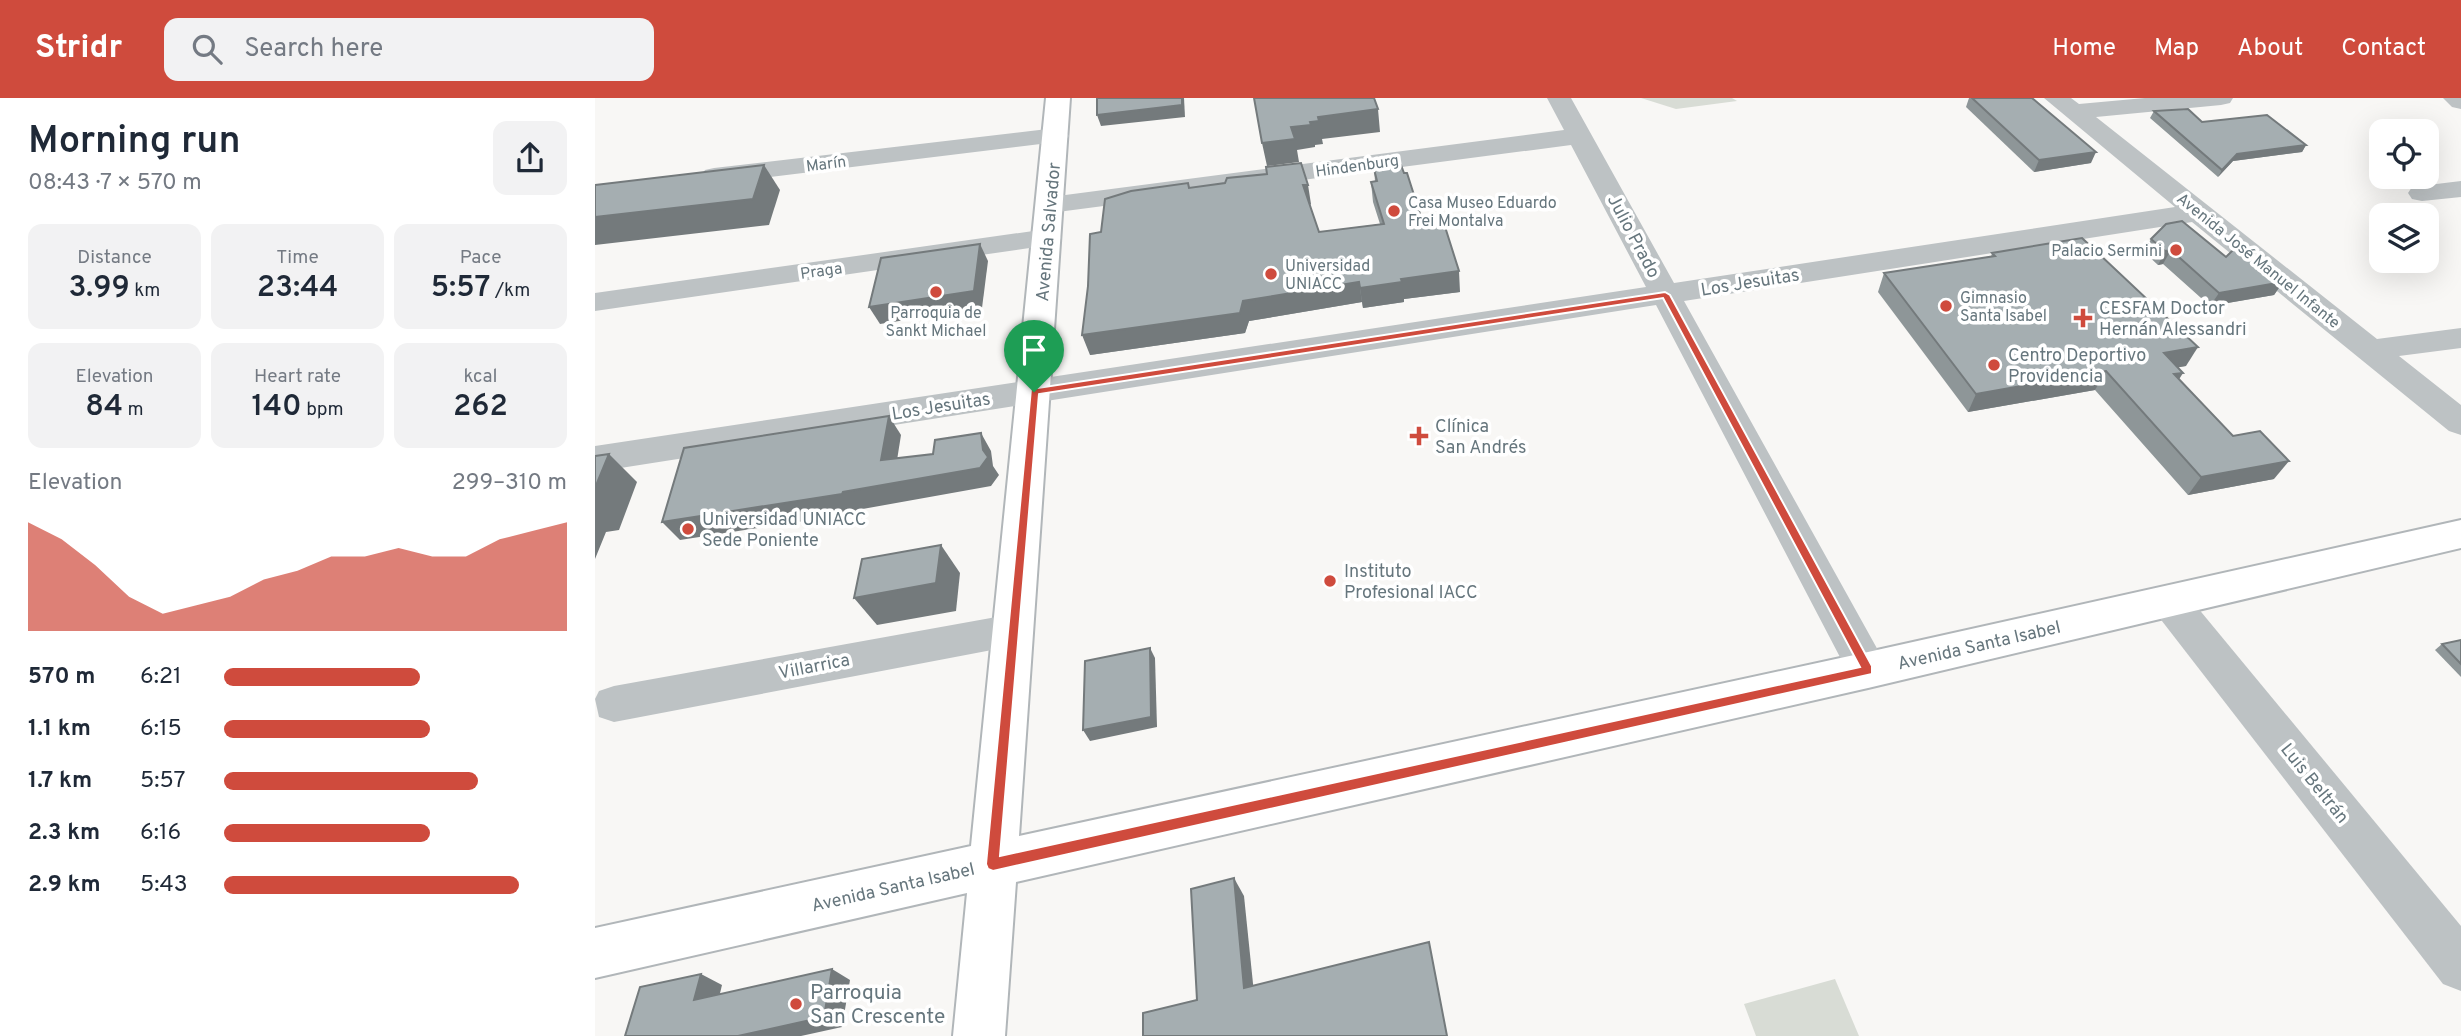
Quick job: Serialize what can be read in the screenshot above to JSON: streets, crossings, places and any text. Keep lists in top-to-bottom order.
{
  "streets": {
    "main road": ["Avenida Salvador", "Avenida Santa Isabel"],
    "street": [
      "Marín",
      "Hindenburg",
      "Julio Prado",
      "Avenida José Manuel Infante",
      "Praga",
      "Los Jesuitas",
      "Villarrica",
      "Luis Beltrán"
    ]
  },
  "crossings": [
    ["Marín", "Avenida Salvador"],
    ["Hindenburg", "Avenida Salvador"],
    ["Hindenburg", "Julio Prado"],
    ["Avenida Salvador", "Praga"],
    ["Avenida Salvador", "Los Jesuitas"],
    ["Avenida Salvador", "Avenida Santa Isabel"],
    ["Avenida Salvador", "Villarrica"],
    ["Julio Prado", "Los Jesuitas"],
    ["Julio Prado", "Avenida Santa Isabel"],
    ["Avenida José Manuel Infante", "Los Jesuitas"],
    ["Avenida Santa Isabel", "Luis Beltrán"]
  ],
  "places": {
    "other": [
      "Casa Museo Eduardo Frei Montalva",
      "Palacio Sermini",
      "Universidad UNIACC",
      "Parroquia de Sankt Michael",
      "Gimnasio Santa Isabel",
      "Centro Deportivo Providencia",
      "Universidad UNIACC Sede Poniente",
      "Instituto Profesional IACC",
      "Parroquia San Crescente"
    ],
    "health": ["CESFAM Doctor Hernán Alessandri", "Clínica San Andrés"]
  },
  "page": {
    "header": "Stridr",
    "search": "Search here",
    "nav": [
      "Home",
      "Map",
      "About",
      "Contact"
    ],
    "heading": ["Morning run", "08:43 · 7 × 570 m"],
    "stats": [
      ["Distance", "3.99 km"],
      ["Time", "23:44"],
      ["Pace", "5:57 /km"],
      ["Elevation", "84 m"],
      ["Heart rate", "140 bpm"],
      ["kcal", "262"]
    ],
    "chart": ["Elevation", "299–310 m"],
    "list": [
      {
        "name": "570 m",
        "note": "6:21"
      },
      {
        "name": "1.1 km",
        "note": "6:15"
      },
      {
        "name": "1.7 km",
        "note": "5:57"
      },
      {
        "name": "2.3 km",
        "note": "6:16"
      },
      {
        "name": "2.9 km",
        "note": "5:43"
      }
    ]
  }
}
